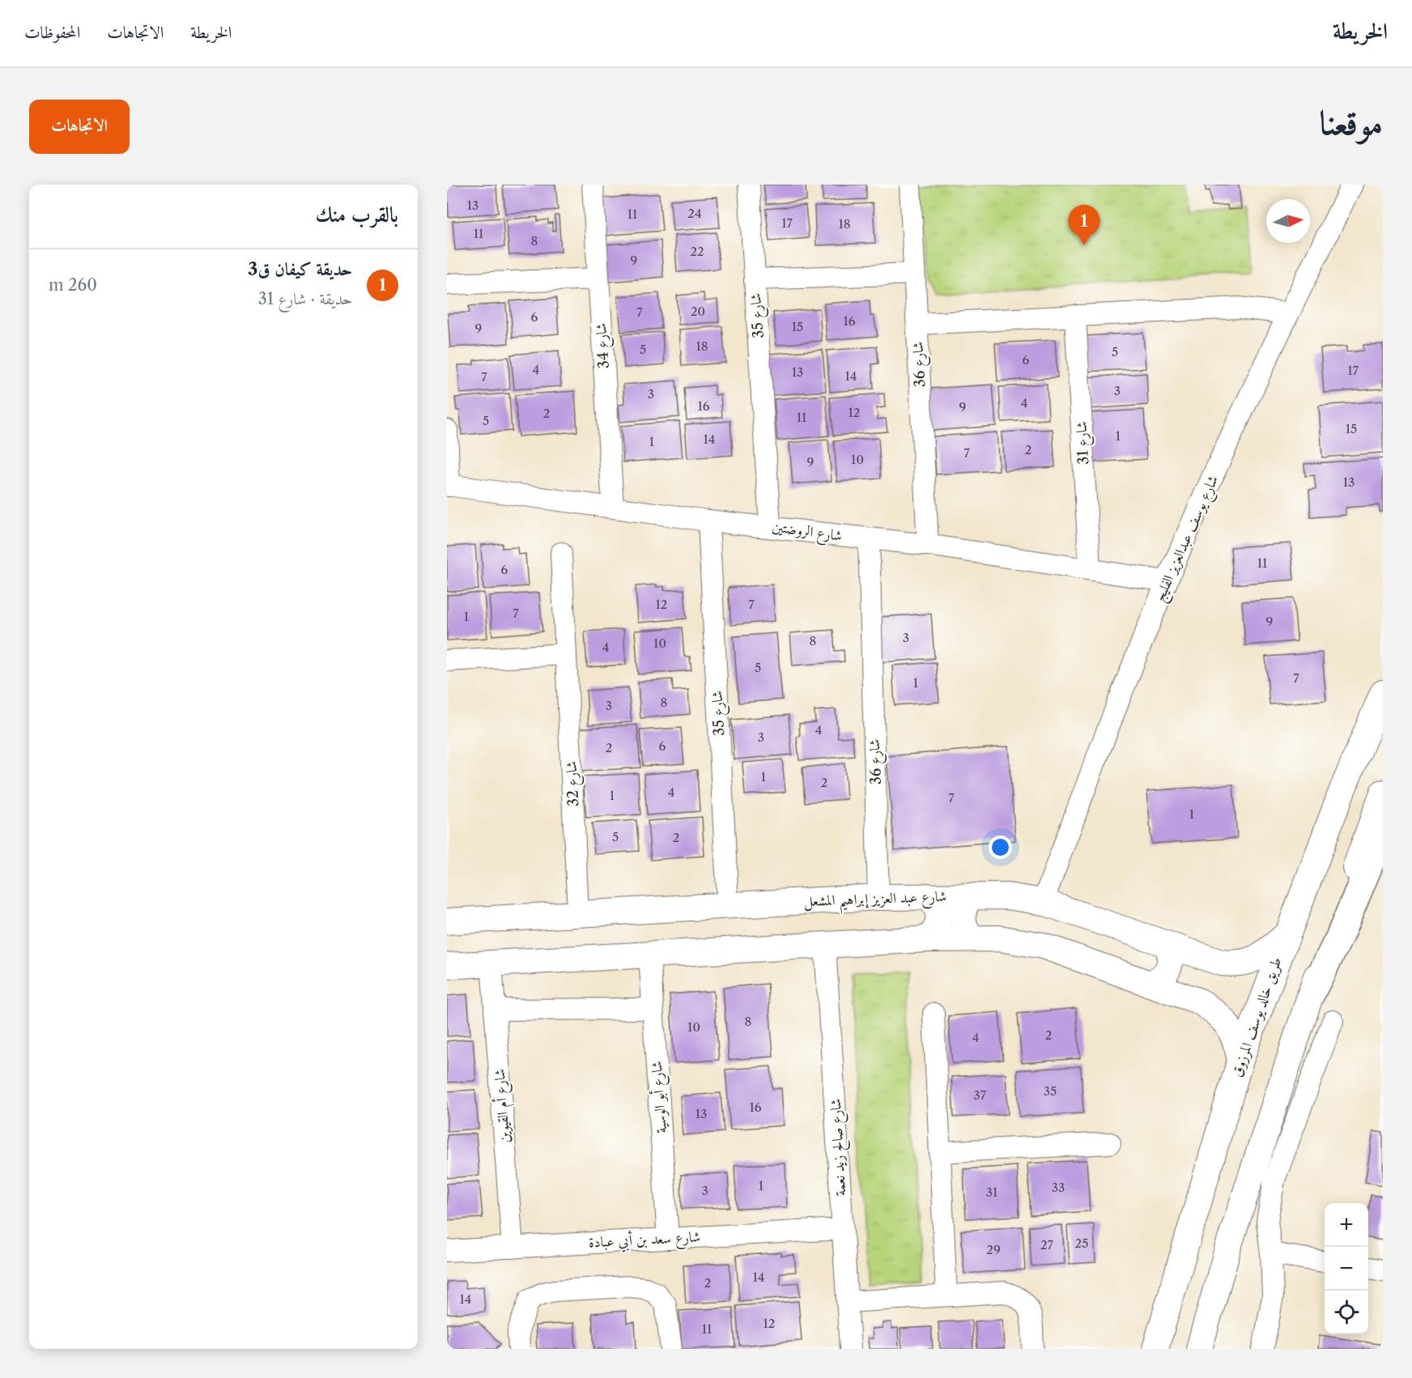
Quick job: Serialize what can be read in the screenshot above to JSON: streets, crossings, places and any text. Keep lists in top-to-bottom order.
{
  "streets": {
    "main road": ["شارع عبد العزيز إبراهيم المشعل", "طريق خالد يوسف المرزوق"],
    "street": [
      "شارع 35",
      "شارع 34",
      "شارع 36",
      "شارع 31",
      "شارع الروضتين",
      "شارع يوسف عبدالعزيز الفليج",
      "شارع 32",
      "شارع أبو الوسية",
      "شارع أم القيوين",
      "شارع صالح زيد نعمة",
      "شارع سعد بن أبي عبادة"
    ]
  },
  "crossings": [
    ["شارع 35", "شارع 36"],
    ["شارع 35", "شارع الروضتين"],
    ["شارع 35", "شارع عبد العزيز إبراهيم المشعل"],
    ["شارع 34", "شارع الروضتين"],
    ["شارع 36", "شارع الروضتين"],
    ["شارع 36", "شارع عبد العزيز إبراهيم المشعل"],
    ["شارع 31", "شارع الروضتين"],
    ["شارع الروضتين", "شارع يوسف عبدالعزيز الفليج"],
    ["شارع يوسف عبدالعزيز الفليج", "شارع عبد العزيز إبراهيم المشعل"],
    ["شارع 32", "شارع عبد العزيز إبراهيم المشعل"],
    ["شارع عبد العزيز إبراهيم المشعل", "طريق خالد يوسف المرزوق"],
    ["شارع أبو الوسية", "شارع سعد بن أبي عبادة"],
    ["شارع أم القيوين", "شارع سعد بن أبي عبادة"],
    ["شارع صالح زيد نعمة", "شارع سعد بن أبي عبادة"]
  ],
  "house_numbers": [
    "13",
    "24",
    "11",
    "17",
    "18",
    "11",
    "8",
    "22",
    "9",
    "20",
    "7",
    "6",
    "16",
    "15",
    "9",
    "18",
    "5",
    "5",
    "6",
    "4",
    "17",
    "13",
    "14",
    "7",
    "3",
    "3",
    "4",
    "16",
    "9",
    "12",
    "2",
    "11",
    "5",
    "15",
    "1",
    "14",
    "1",
    "2",
    "7",
    "10",
    "9",
    "13",
    "11",
    "6",
    "12",
    "7",
    "7",
    "1",
    "9",
    "3",
    "8",
    "10",
    "4",
    "5",
    "7",
    "1",
    "8",
    "3",
    "4",
    "3",
    "6",
    "2",
    "1",
    "2",
    "4",
    "1",
    "7",
    "1",
    "5",
    "2",
    "8",
    "10",
    "2",
    "4",
    "35",
    "37",
    "16",
    "13",
    "1",
    "33",
    "3",
    "31",
    "25",
    "27",
    "29",
    "14",
    "2",
    "14",
    "12",
    "11"
  ],
  "north": "right",
  "page": {
    "header": "الخريطة",
    "nav": ["الخريطة", "الاتجاهات", "المحفوظات"],
    "title": "موقعنا",
    "buttons": "الاتجاهات",
    "heading": "بالقرب منك",
    "pins": "1",
    "list": [
      {
        "mark": "1",
        "name": "حديقة كيفان ق3",
        "note": "حديقة · شارع 31",
        "value": "260 m"
      }
    ],
    "map_buttons": ["+", "−"]
  }
}
